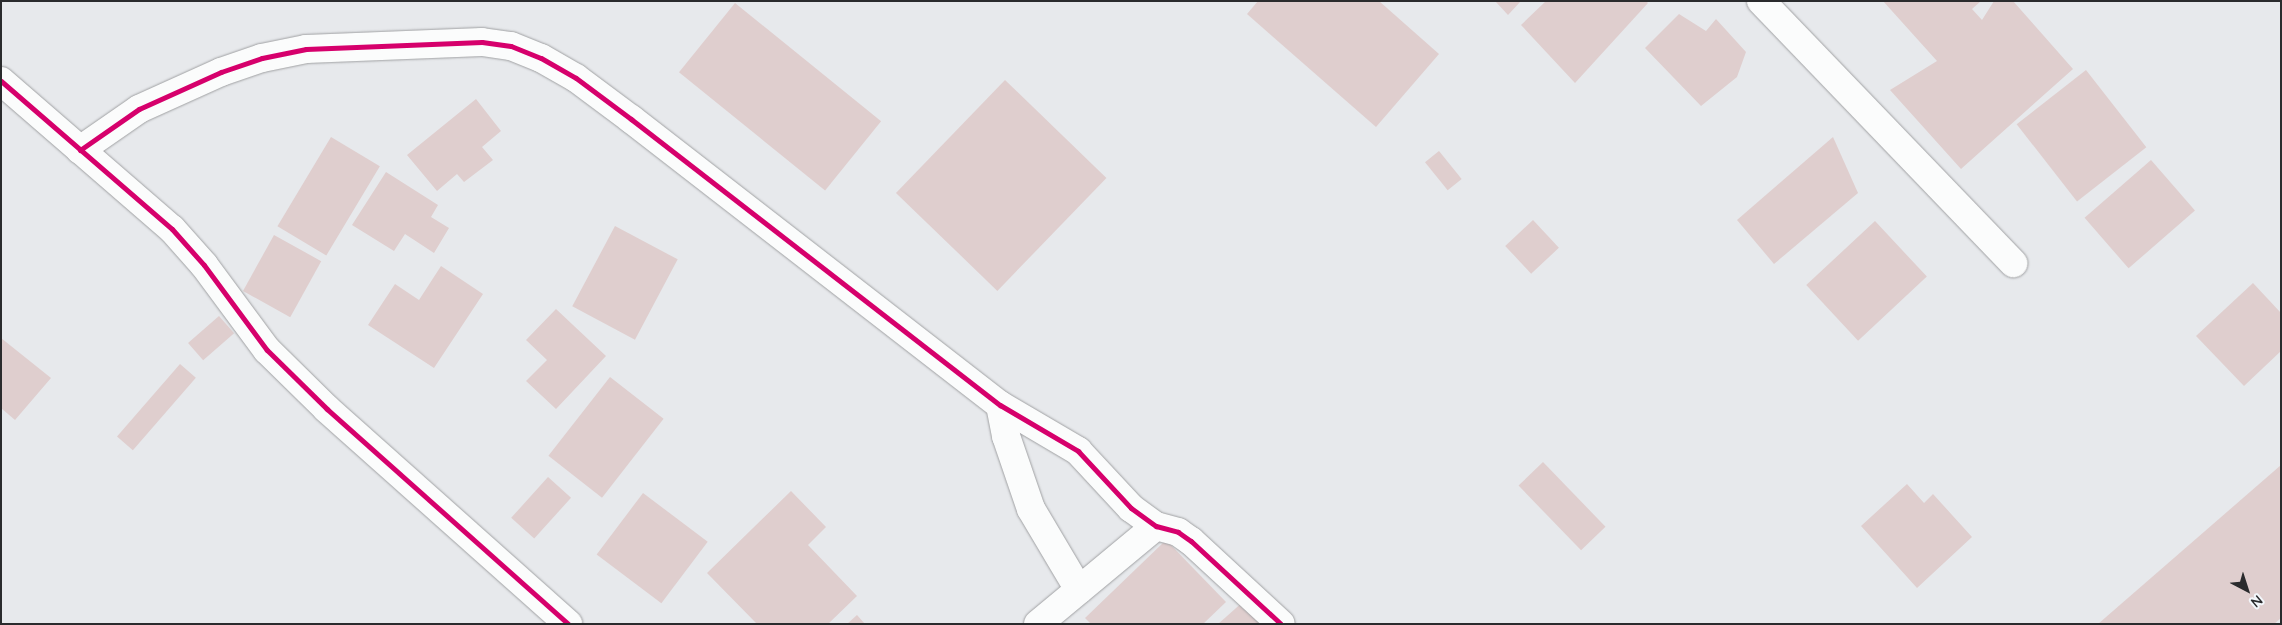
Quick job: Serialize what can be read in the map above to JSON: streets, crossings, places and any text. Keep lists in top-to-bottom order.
{
  "north": "bottom right"
}
